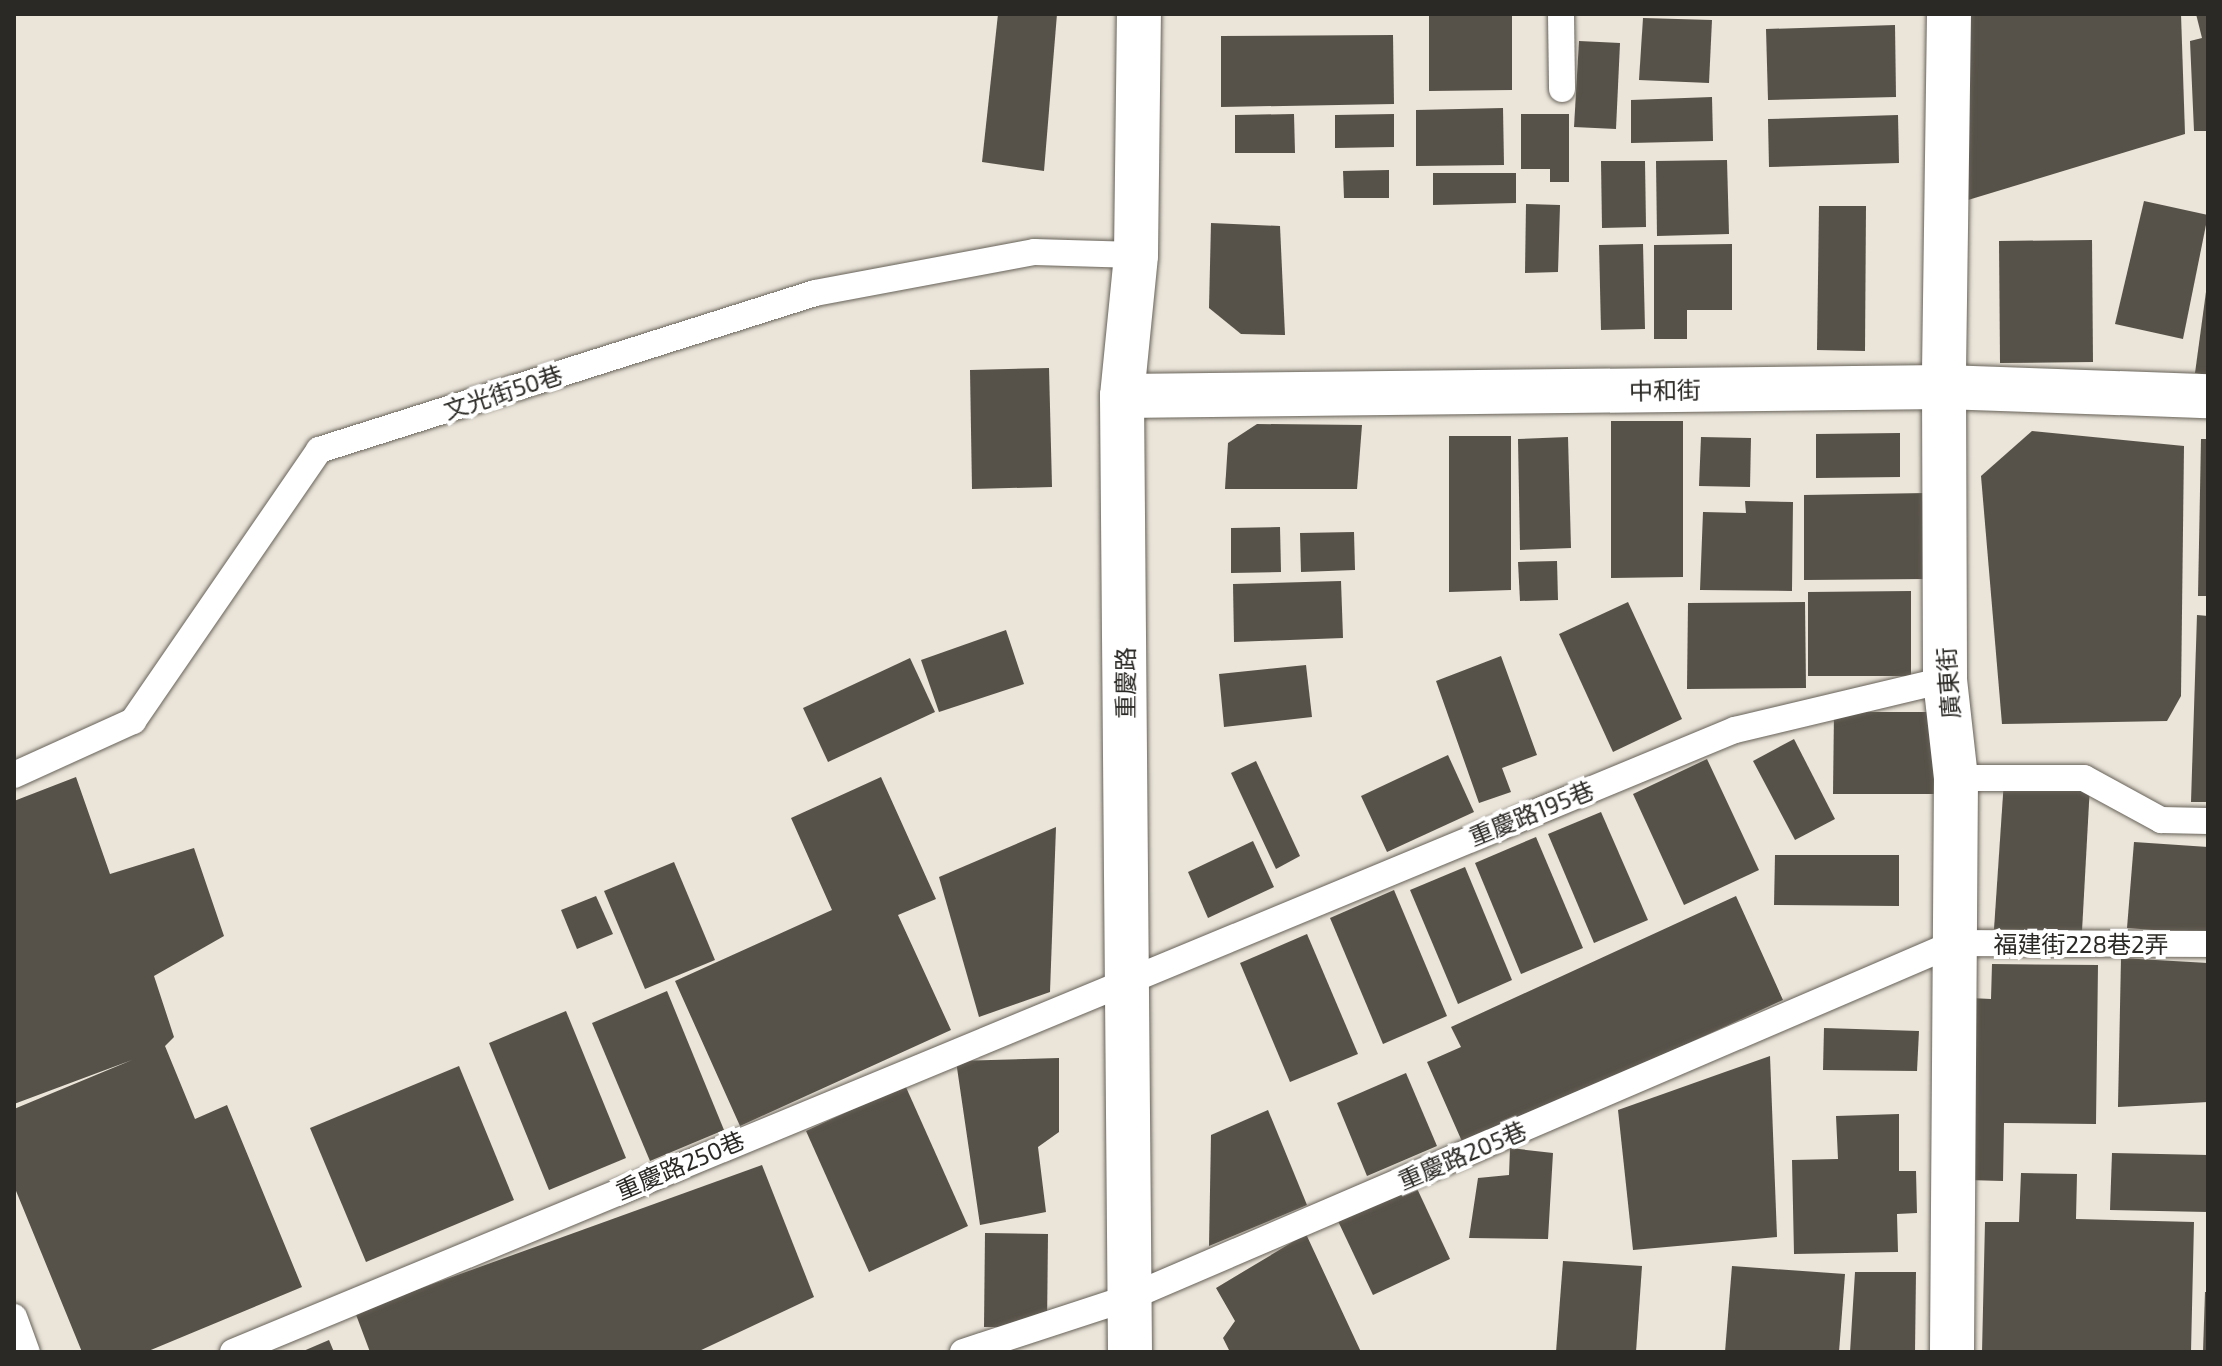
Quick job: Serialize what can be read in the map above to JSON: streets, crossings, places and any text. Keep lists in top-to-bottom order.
{
  "streets": {
    "street": ["中和街", "重慶路", "廣東街"],
    "lane": [
      "文光街50巷",
      "重慶路195巷",
      "福建街228巷2弄",
      "重慶路205巷",
      "重慶路250巷"
    ]
  },
  "crossings": [
    ["中和街", "重慶路"],
    ["中和街", "廣東街"],
    ["文光街50巷", "重慶路"],
    ["重慶路", "重慶路195巷"],
    ["重慶路", "重慶路205巷"],
    ["重慶路", "重慶路250巷"],
    ["廣東街", "重慶路195巷"],
    ["廣東街", "福建街228巷2弄"],
    ["廣東街", "重慶路205巷"],
    ["重慶路195巷", "重慶路250巷"],
    ["福建街228巷2弄", "重慶路205巷"]
  ]
}
